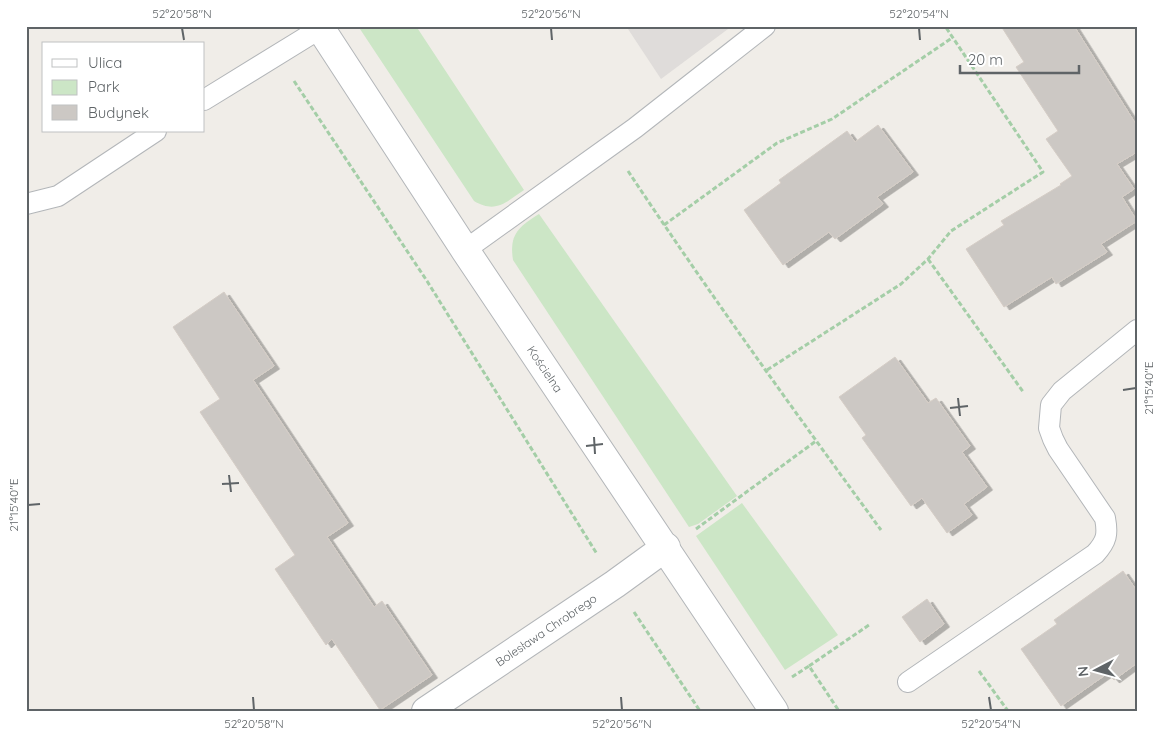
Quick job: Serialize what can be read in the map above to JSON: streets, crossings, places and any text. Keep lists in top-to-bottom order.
{
  "streets": {
    "street": ["Kościelna", "Bolesława Chrobrego"]
  },
  "crossings": [
    ["Kościelna", "Bolesława Chrobrego"]
  ],
  "legend": ["Ulica", "Park", "Budynek"],
  "scale_bar": "20 m",
  "north": "left",
  "coordinates": [
    "52°20'58\"N",
    "52°20'56\"N",
    "52°20'54\"N",
    "21°15'40\"E"
  ]
}
